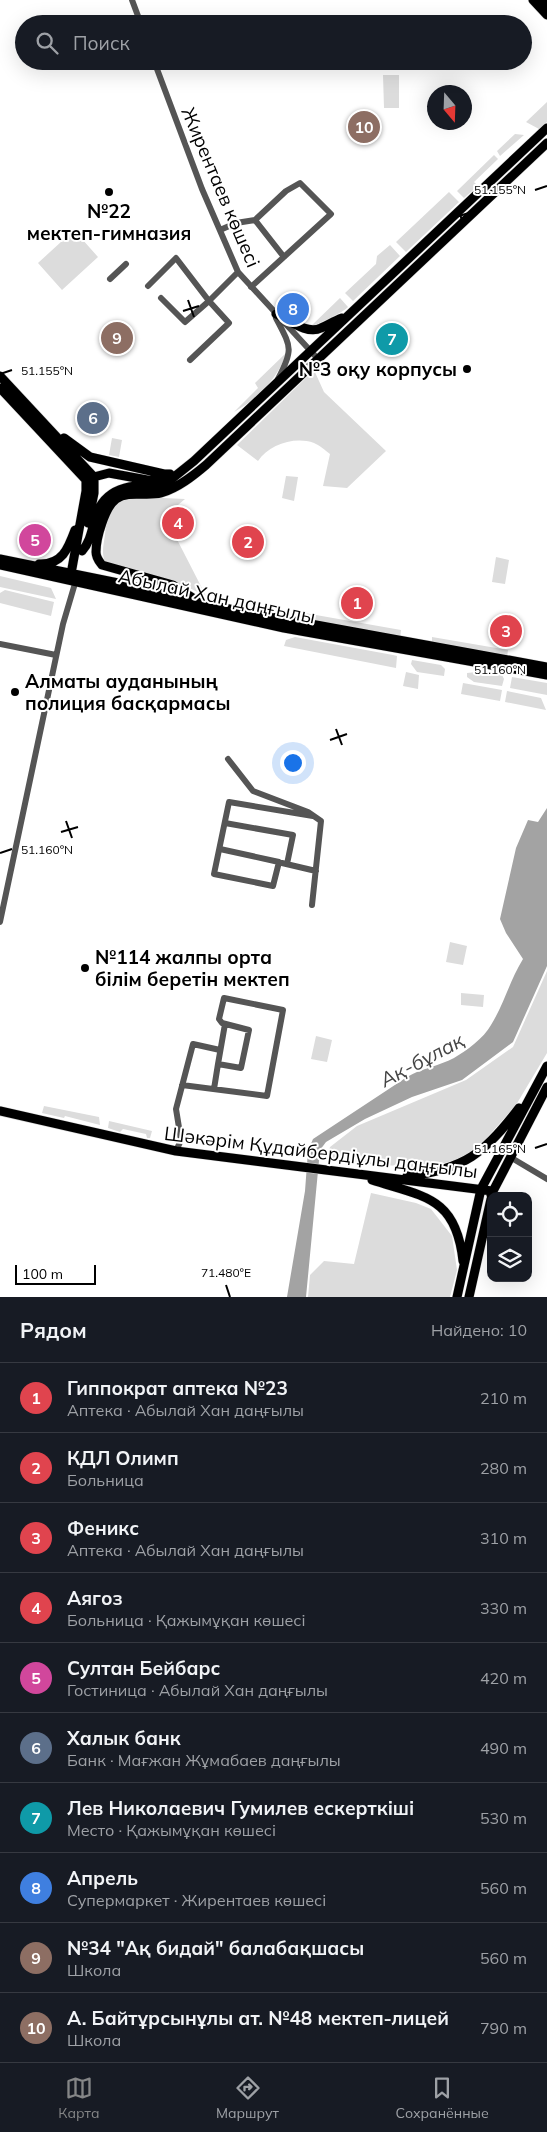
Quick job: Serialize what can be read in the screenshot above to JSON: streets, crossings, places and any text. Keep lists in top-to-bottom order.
{
  "streets": {
    "main road": ["Абылай Хан даңғылы", "Шәкәрім Құдайбердіұлы даңғылы"],
    "street": ["Жирентаев көшесі"]
  },
  "water": ["Ақ-бұлақ"],
  "places": [
    "№22 мектеп-гимназия",
    "№3 оқу корпусы",
    "Алматы ауданының полиция басқармасы",
    "№114 жалпы орта білім беретін мектеп"
  ],
  "scale_bar": "100 m",
  "north": "bottom",
  "page": {
    "search": "Поиск",
    "pins": [
      "10",
      "8",
      "9",
      "7",
      "6",
      "4",
      "5",
      "2",
      "1",
      "3"
    ],
    "scale": "100 m",
    "heading": ["Рядом", "Найдено: 10"],
    "list": [
      {
        "mark": "1",
        "name": "Гиппократ аптека №23",
        "note": "Аптека · Абылай Хан даңғылы",
        "value": "210 m"
      },
      {
        "mark": "2",
        "name": "КДЛ Олимп",
        "note": "Больница",
        "value": "280 m"
      },
      {
        "mark": "3",
        "name": "Феникс",
        "note": "Аптека · Абылай Хан даңғылы",
        "value": "310 m"
      },
      {
        "mark": "4",
        "name": "Аягоз",
        "note": "Больница · Қажымұқан көшесі",
        "value": "330 m"
      },
      {
        "mark": "5",
        "name": "Султан Бейбарс",
        "note": "Гостиница · Абылай Хан даңғылы",
        "value": "420 m"
      },
      {
        "mark": "6",
        "name": "Халык банк",
        "note": "Банк · Мағжан Жұмабаев даңғылы",
        "value": "490 m"
      },
      {
        "mark": "7",
        "name": "Лев Николаевич Гумилев ескерткіші",
        "note": "Место · Қажымұқан көшесі",
        "value": "530 m"
      },
      {
        "mark": "8",
        "name": "Апрель",
        "note": "Супермаркет · Жирентаев көшесі",
        "value": "560 m"
      },
      {
        "mark": "9",
        "name": "№34 \"Ақ бидай\" балабақшасы",
        "note": "Школа",
        "value": "560 m"
      },
      {
        "mark": "10",
        "name": "А. Байтұрсынұлы ат. №48 мектеп-лицей",
        "note": "Школа",
        "value": "790 m"
      }
    ],
    "nav": ["Карта", "Маршрут", "Сохранённые"]
  },
  "coordinates": [
    "51.155°N",
    "51.160°N",
    "51.165°N",
    "71.480°E"
  ]
}
